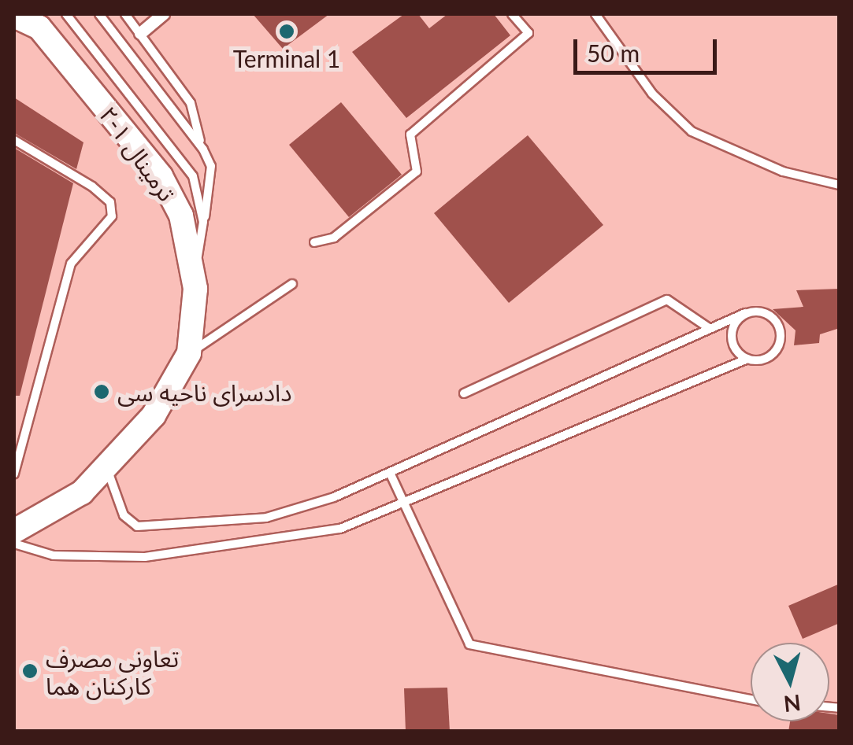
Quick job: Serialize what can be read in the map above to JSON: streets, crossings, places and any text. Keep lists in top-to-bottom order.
{
  "streets": {
    "main road": ["ترمینال ۱-۲"]
  },
  "places": ["Terminal 1", "دادسرای ناحیه سی", "تعاونی مصرف کارکنان هما"],
  "scale_bar": "50 m",
  "north": "bottom"
}
